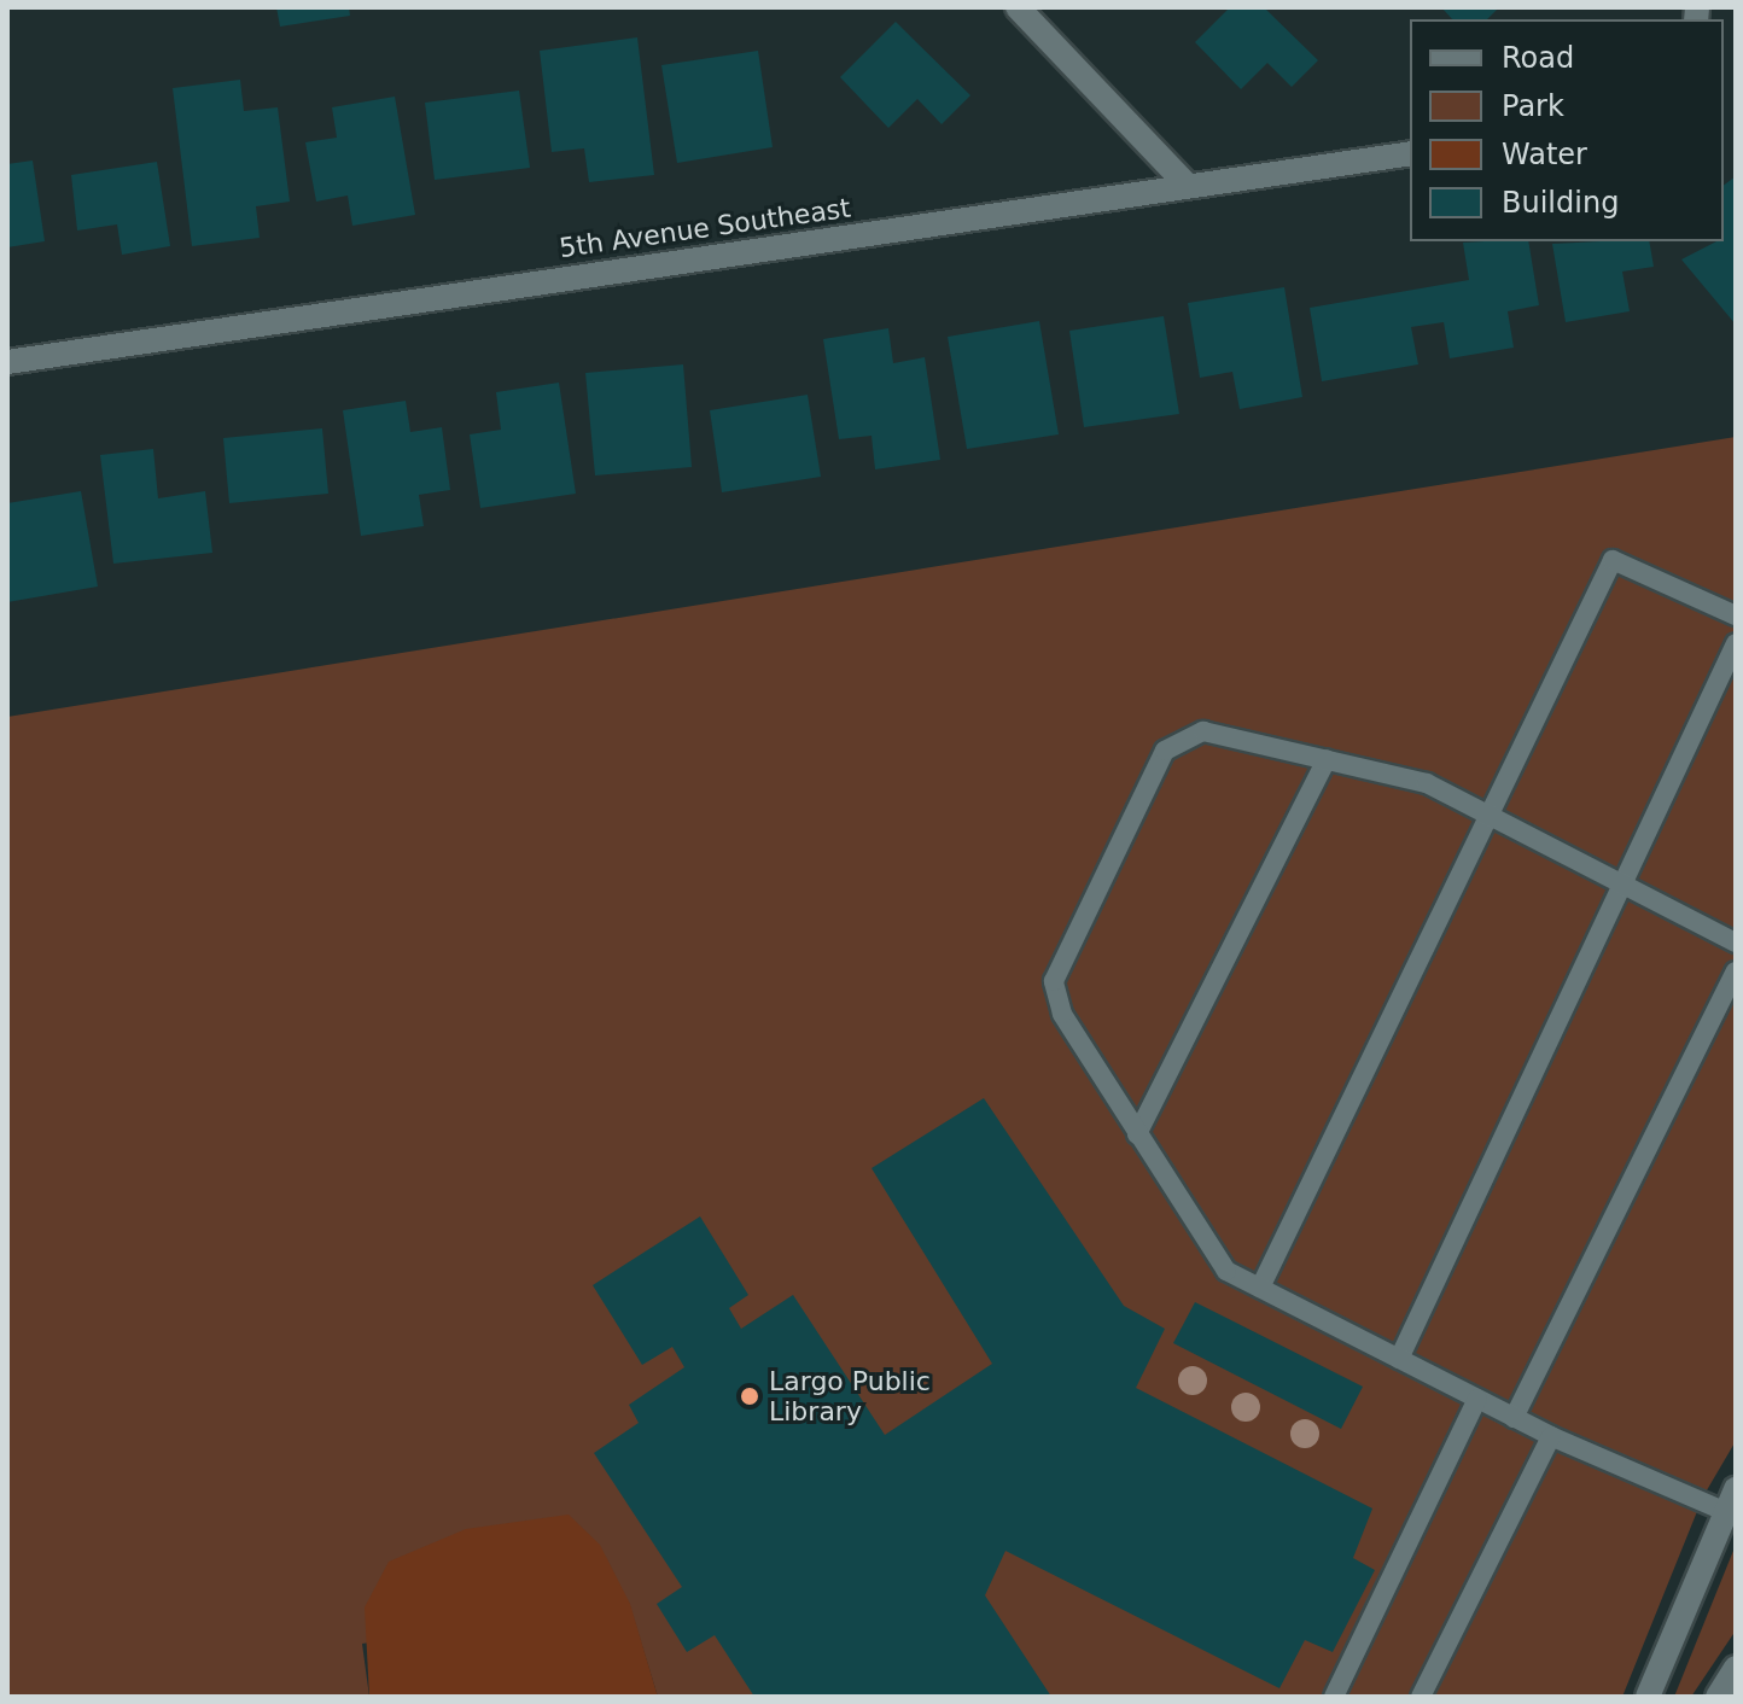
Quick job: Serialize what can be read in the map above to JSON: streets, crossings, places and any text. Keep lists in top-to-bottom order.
{
  "streets": {
    "street": ["5th Avenue Southeast"]
  },
  "places": ["Largo Public Library"],
  "legend": [
    "Road",
    "Park",
    "Water",
    "Building"
  ]
}
